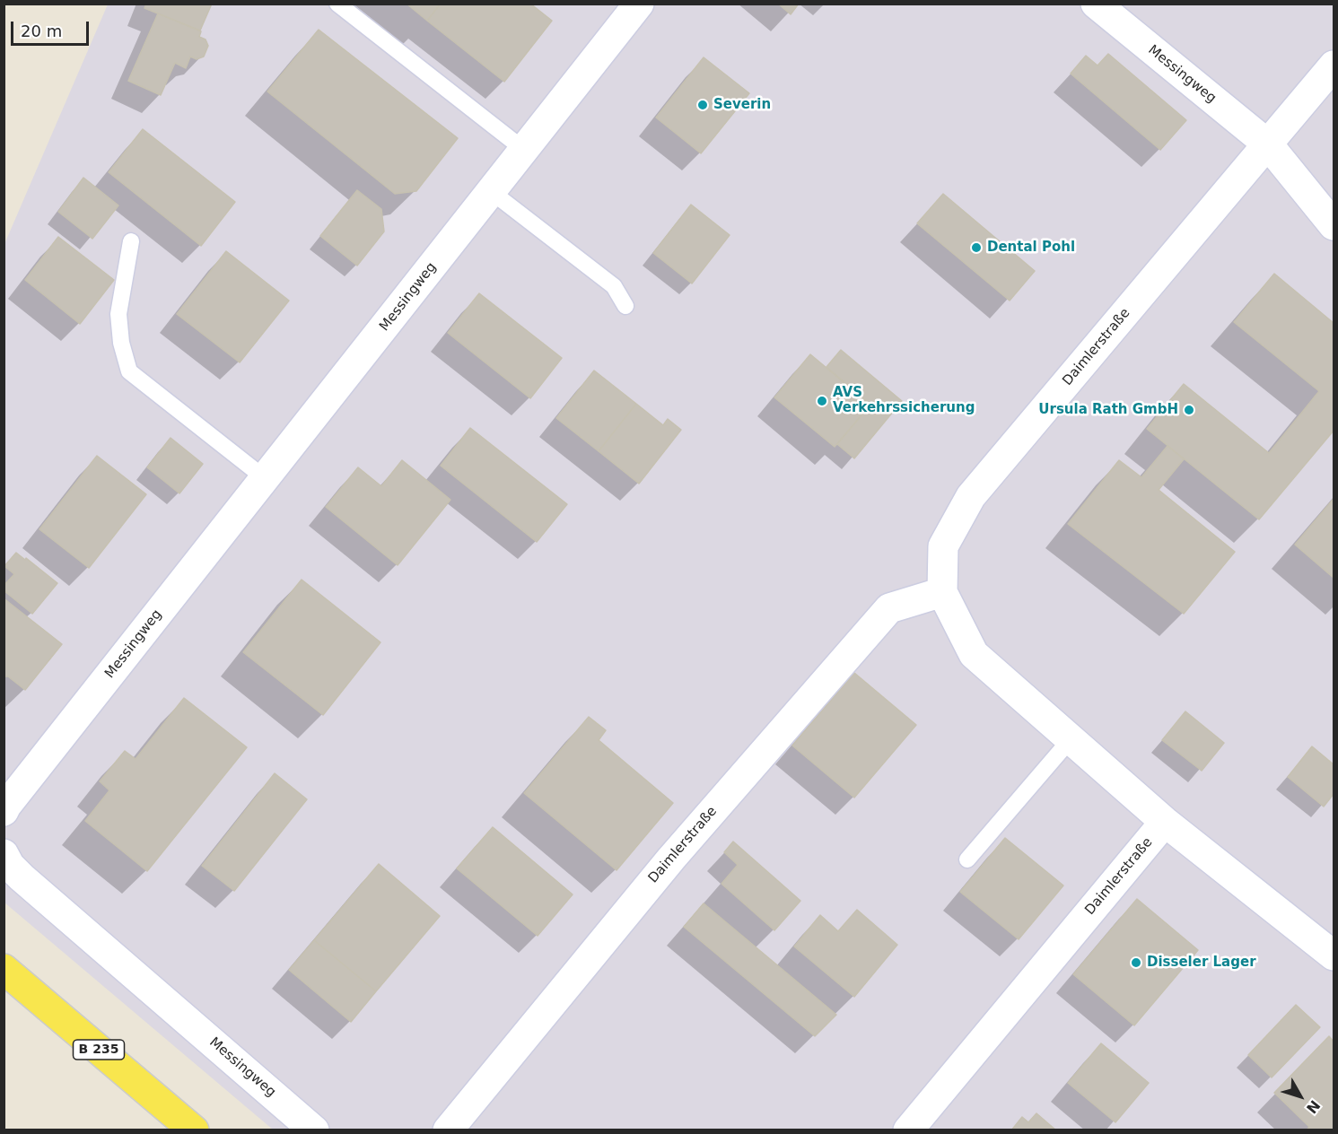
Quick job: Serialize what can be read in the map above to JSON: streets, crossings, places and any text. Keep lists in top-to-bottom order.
{
  "streets": {
    "main road": ["B 235"],
    "street": ["Messingweg", "Daimlerstraße"]
  },
  "crossings": [
    ["Messingweg", "Daimlerstraße"]
  ],
  "places": [
    "Severin",
    "Dental Pohl",
    "AVS Verkehrssicherung",
    "Ursula Rath GmbH",
    "Disseler Lager"
  ],
  "scale_bar": "20 m",
  "north": "bottom right"
}
